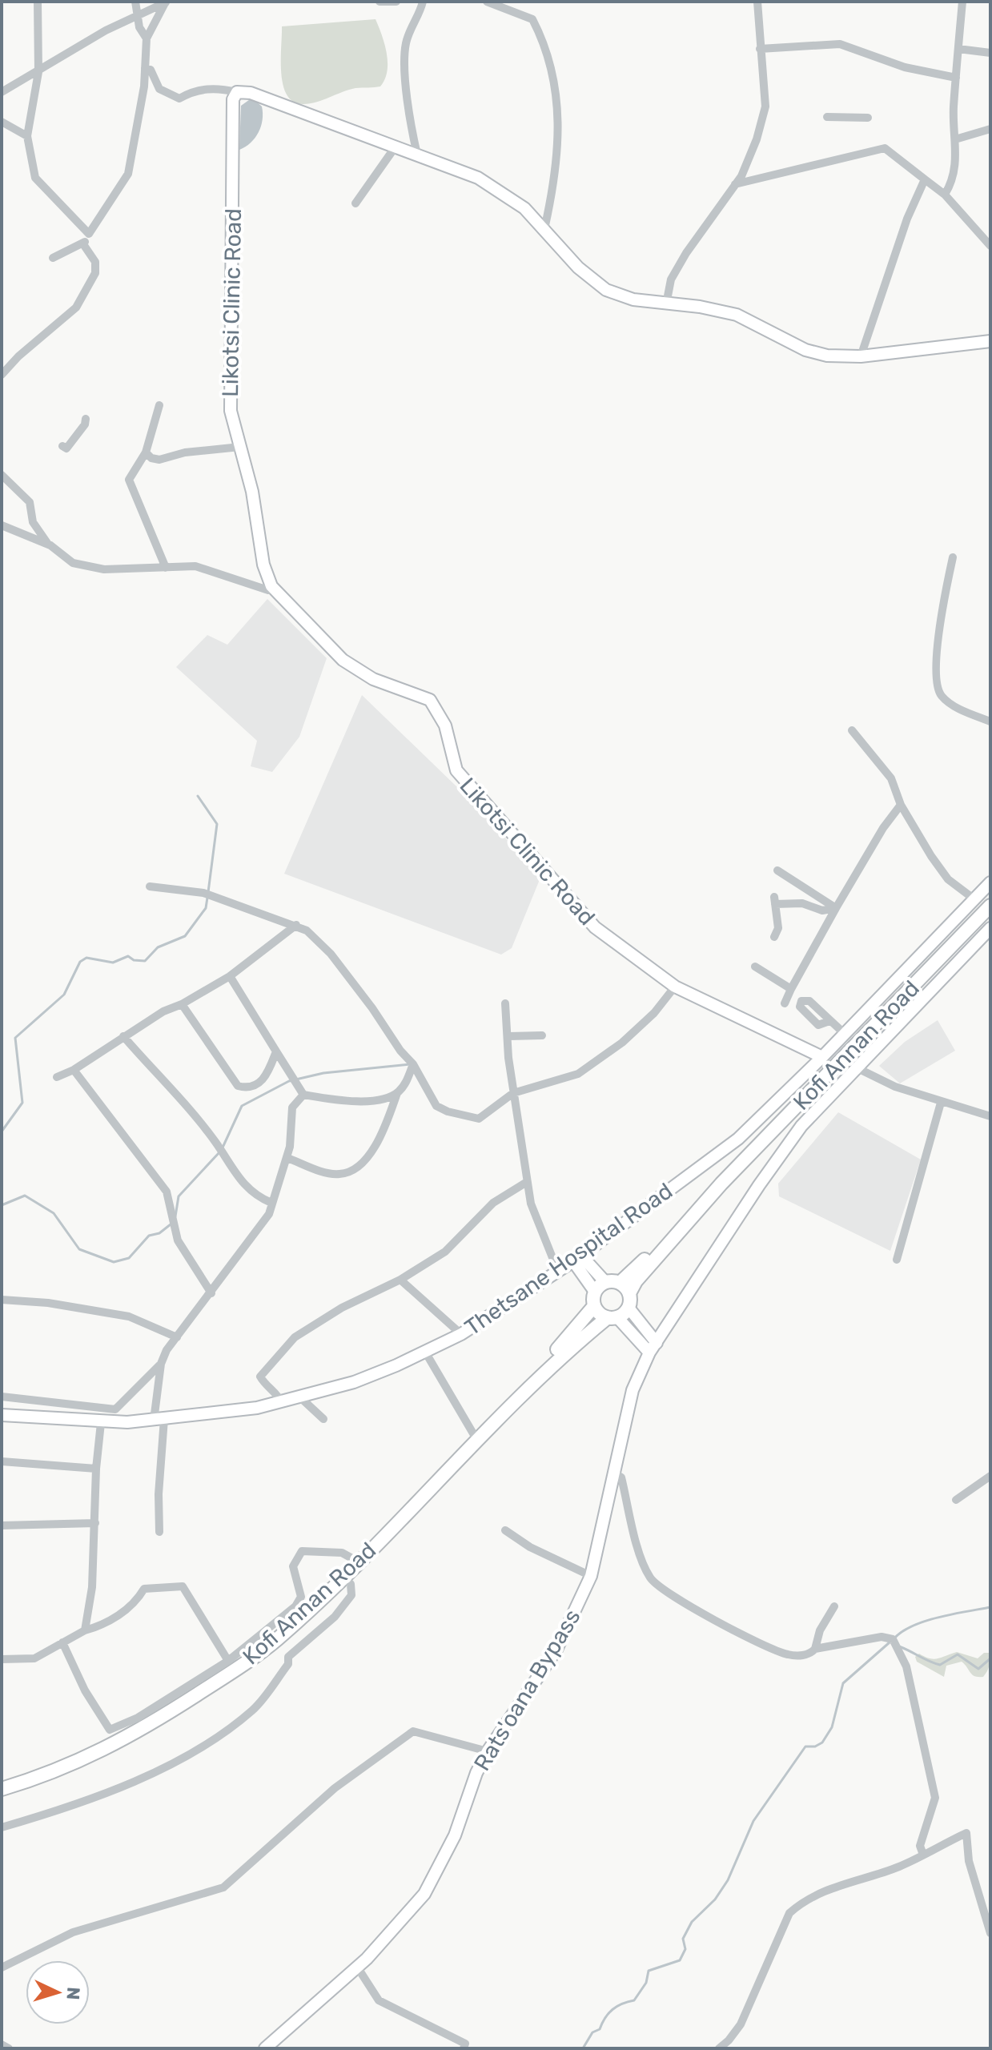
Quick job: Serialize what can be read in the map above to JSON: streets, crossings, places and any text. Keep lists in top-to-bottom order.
{
  "streets": {
    "main road": ["Kofi Annan Road"],
    "street": ["Likotsi Clinic Road", "Thetsane Hospital Road", "Rats'oana Bypass"]
  },
  "crossings": [
    ["Likotsi Clinic Road", "Thetsane Hospital Road"]
  ],
  "north": "right"
}
